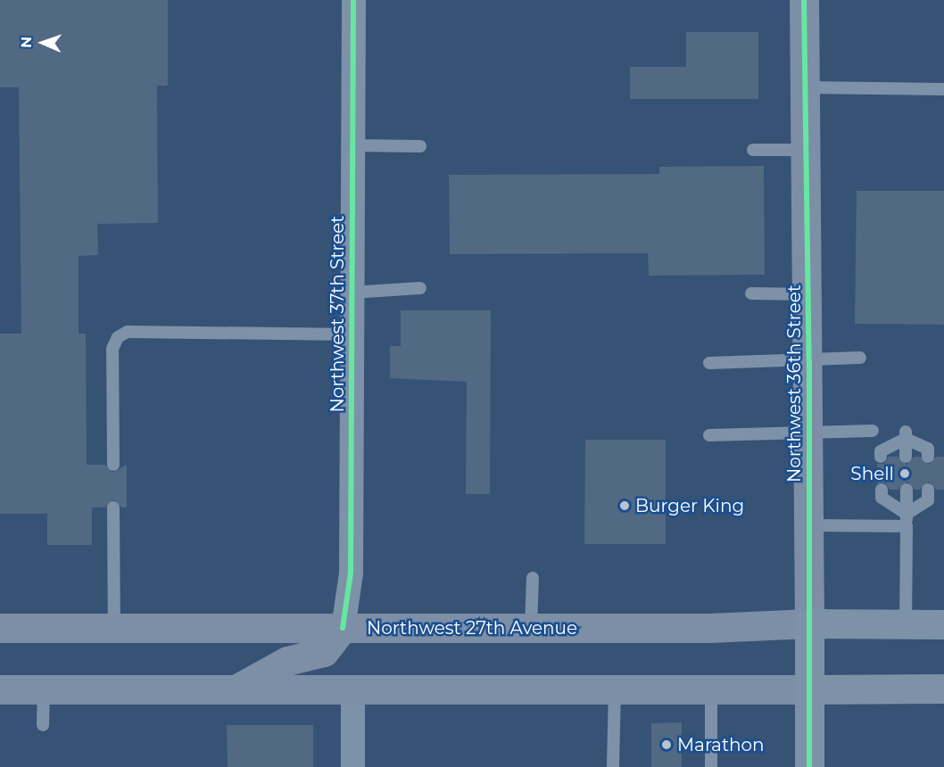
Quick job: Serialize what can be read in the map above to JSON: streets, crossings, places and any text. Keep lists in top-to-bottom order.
{
  "streets": {
    "highway": ["Northwest 36th Street", "Northwest 27th Avenue"],
    "street": ["Northwest 37th Street"]
  },
  "crossings": [
    ["Northwest 37th Street", "Northwest 27th Avenue"],
    ["Northwest 36th Street", "Northwest 27th Avenue"]
  ],
  "places": ["Shell", "Burger King", "Marathon"],
  "north": "left"
}
